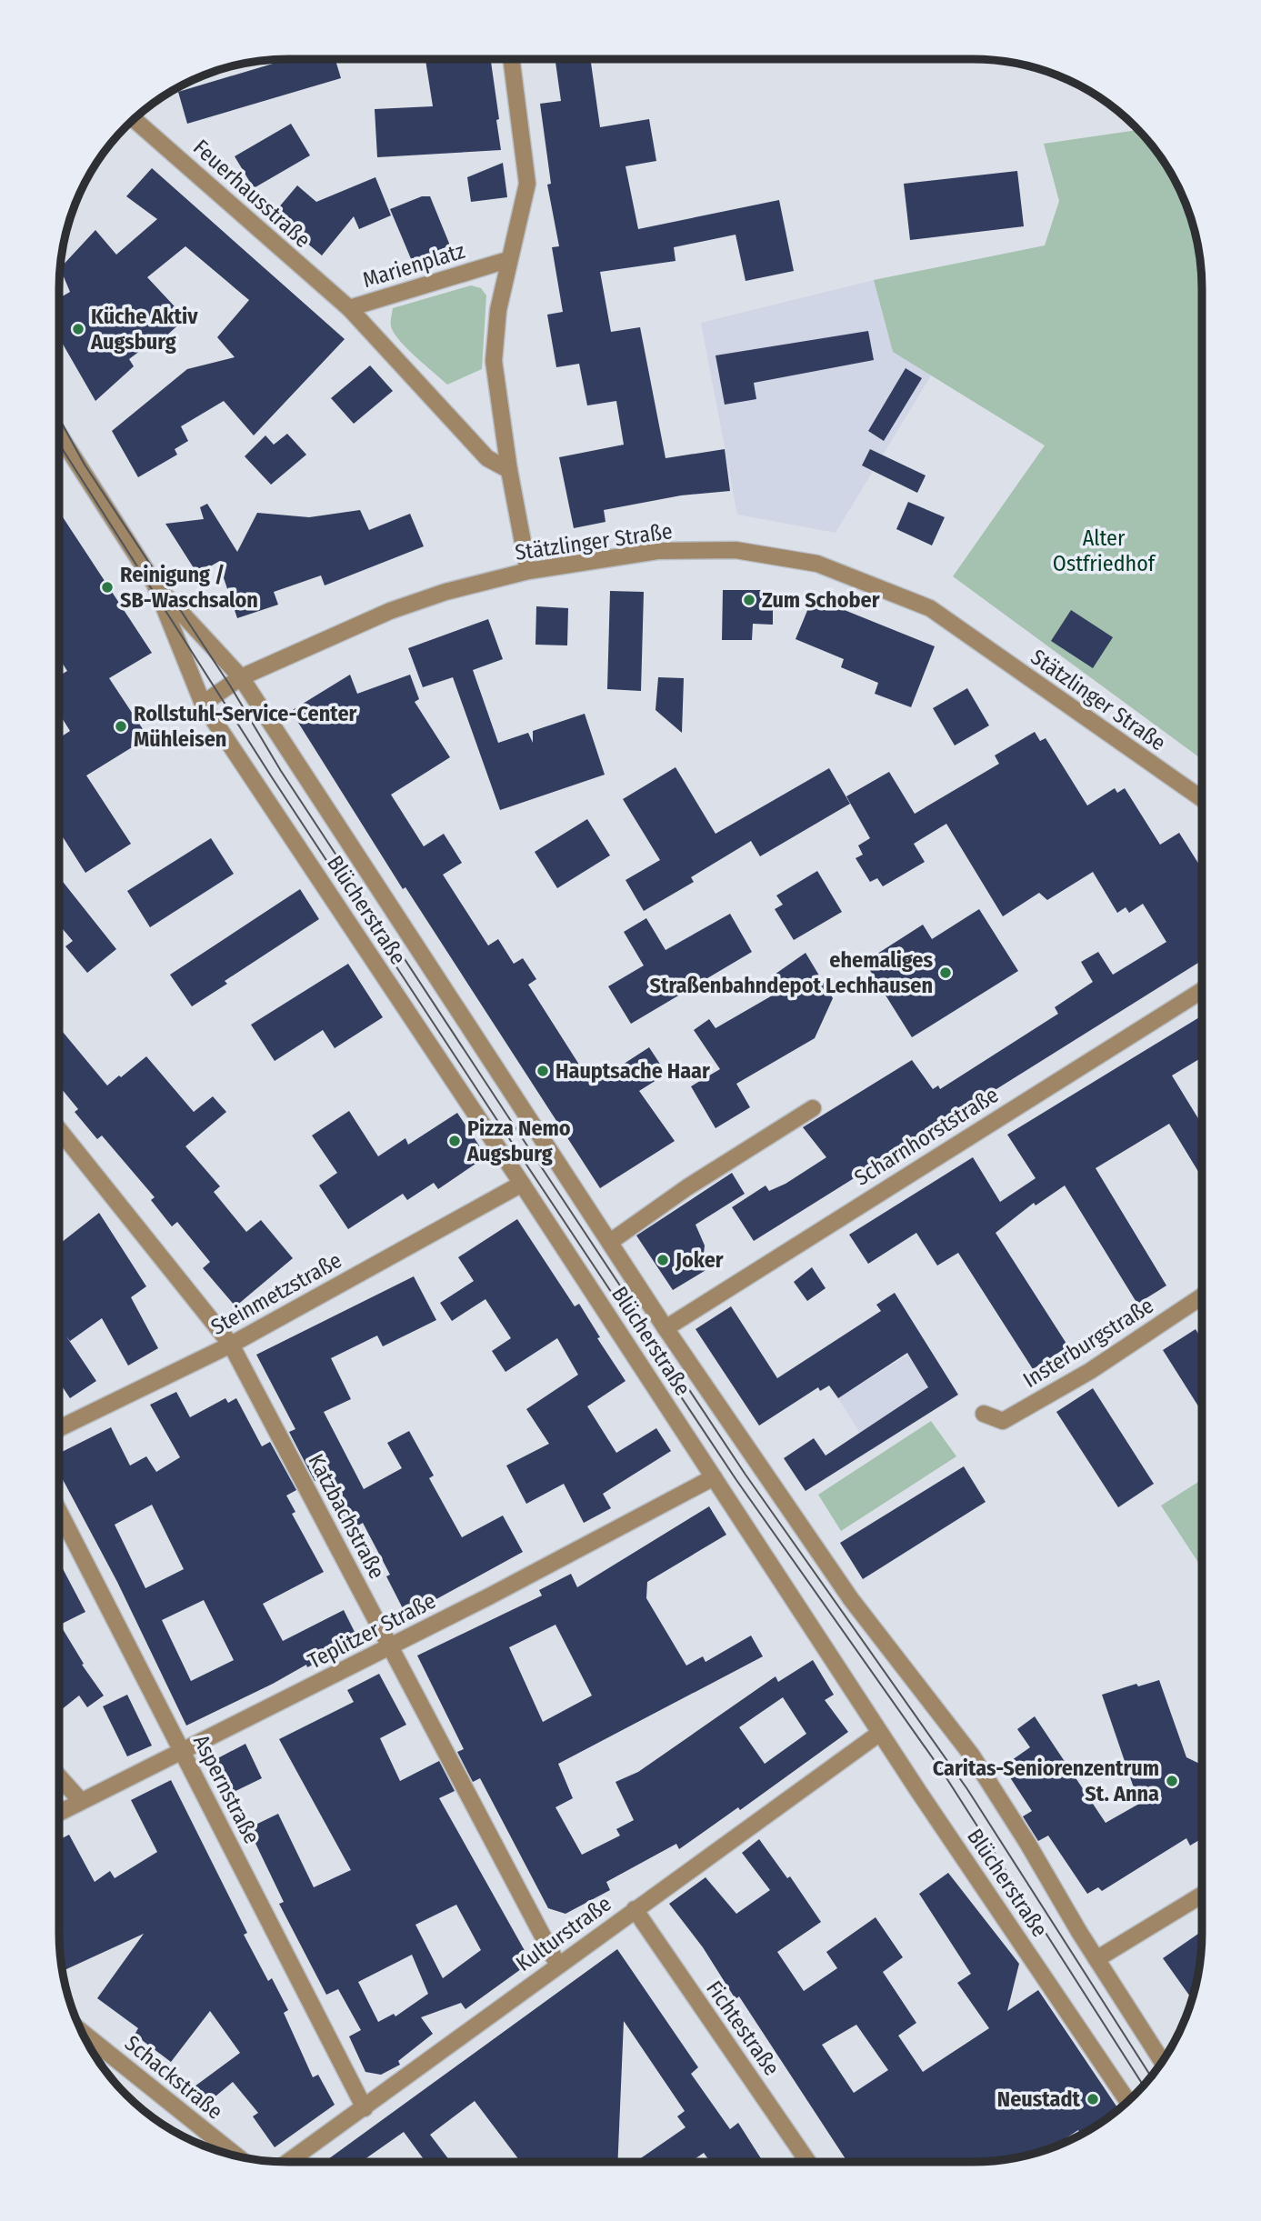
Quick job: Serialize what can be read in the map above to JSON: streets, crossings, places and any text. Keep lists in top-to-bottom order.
{
  "streets": {
    "street": [
      "Feuerhausstraße",
      "Marienplatz",
      "Stätzlinger Straße",
      "Blücherstraße",
      "Scharnhorststraße",
      "Steinmetzstraße",
      "Insterburgstraße",
      "Katzbachstraße",
      "Teplitzer Straße",
      "Aspernstraße",
      "Kulturstraße",
      "Fichtestraße",
      "Schackstraße"
    ]
  },
  "crossings": [
    ["Feuerhausstraße", "Marienplatz"],
    ["Stätzlinger Straße", "Blücherstraße"],
    ["Blücherstraße", "Scharnhorststraße"],
    ["Blücherstraße", "Steinmetzstraße"],
    ["Blücherstraße", "Teplitzer Straße"],
    ["Blücherstraße", "Kulturstraße"],
    ["Steinmetzstraße", "Katzbachstraße"],
    ["Katzbachstraße", "Teplitzer Straße"],
    ["Katzbachstraße", "Kulturstraße"],
    ["Teplitzer Straße", "Aspernstraße"],
    ["Aspernstraße", "Kulturstraße"],
    ["Kulturstraße", "Fichtestraße"]
  ],
  "parks": ["Alter Ostfriedhof"],
  "places": [
    "Küche Aktiv Augsburg",
    "Reinigung / SB-Waschsalon",
    "Zum Schober",
    "Rollstuhl-Service-Center Mühleisen",
    "ehemaliges Straßenbahndepot Lechhausen",
    "Hauptsache Haar",
    "Pizza Nemo Augsburg",
    "Joker",
    "Caritas-Seniorenzentrum St. Anna",
    "Neustadt"
  ]
}
